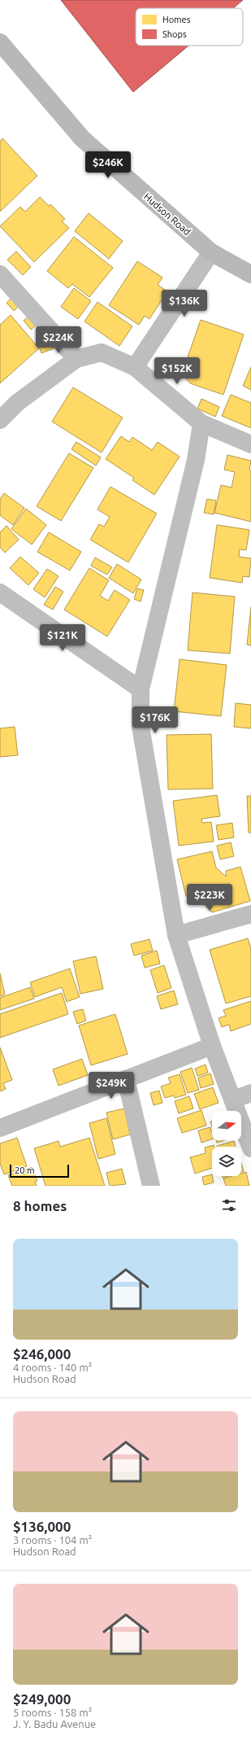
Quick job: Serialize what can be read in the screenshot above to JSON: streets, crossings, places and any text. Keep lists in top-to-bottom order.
{
  "streets": {
    "street": ["Hudson Road"]
  },
  "legend": ["Homes", "Shops"],
  "scale_bar": "20 m",
  "north": "right",
  "page": {
    "price": [
      "$246K",
      "$136K",
      "$224K",
      "$152K",
      "$121K",
      "$176K",
      "$223K",
      "$249K"
    ],
    "scale": "20 m",
    "heading": "8 homes",
    "list": [
      {
        "name": "$246,000",
        "note": "4 rooms · 140 m² · Hudson Road"
      },
      {
        "name": "$136,000",
        "note": "3 rooms · 104 m² · Hudson Road"
      },
      {
        "name": "$249,000",
        "note": "5 rooms · 158 m² · J. Y. Badu Avenue"
      }
    ]
  }
}
